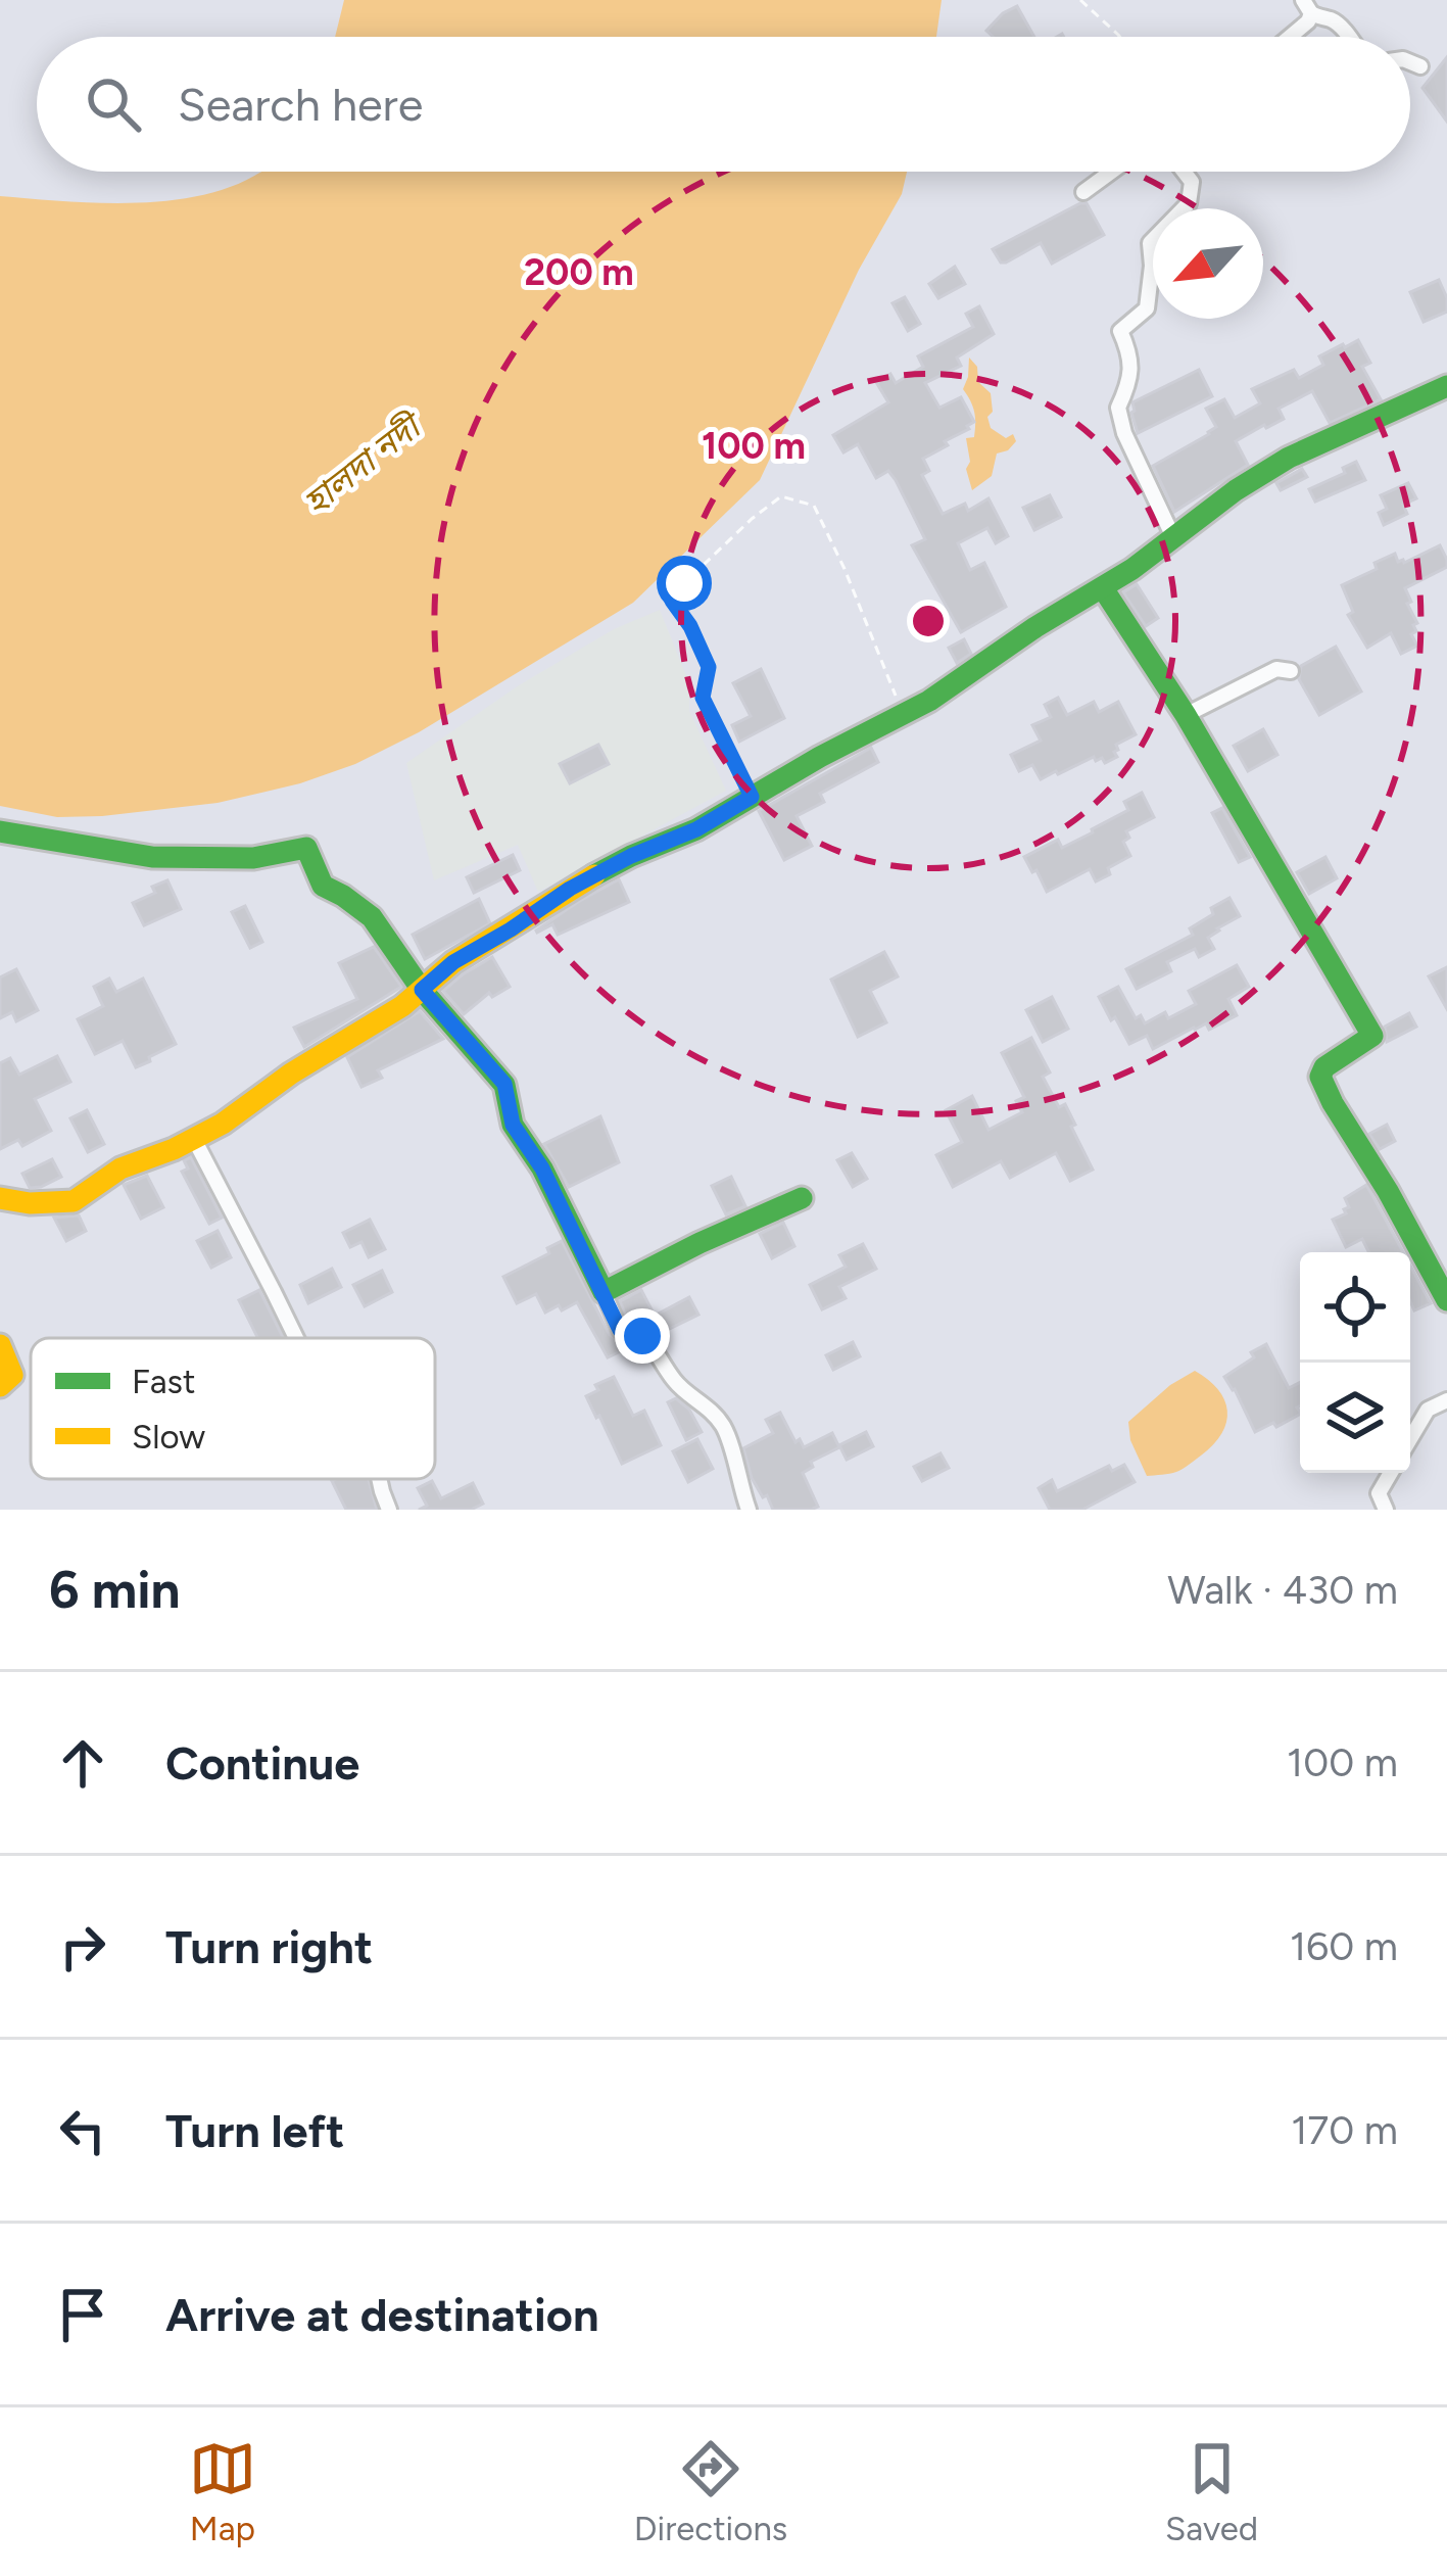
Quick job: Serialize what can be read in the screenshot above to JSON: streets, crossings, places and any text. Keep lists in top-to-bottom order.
{
  "water": ["হালদা নদী"],
  "legend": ["Fast", "Slow"],
  "north": "bottom left",
  "page": {
    "search": "Search here",
    "heading": ["6 min", "Walk · 430 m"],
    "list": [
      ["Continue", "100 m"],
      ["Turn right", "160 m"],
      ["Turn left", "170 m"],
      "Arrive at destination"
    ],
    "nav": ["Map", "Directions", "Saved"]
  },
  "rings": ["200 m", "100 m"]
}
